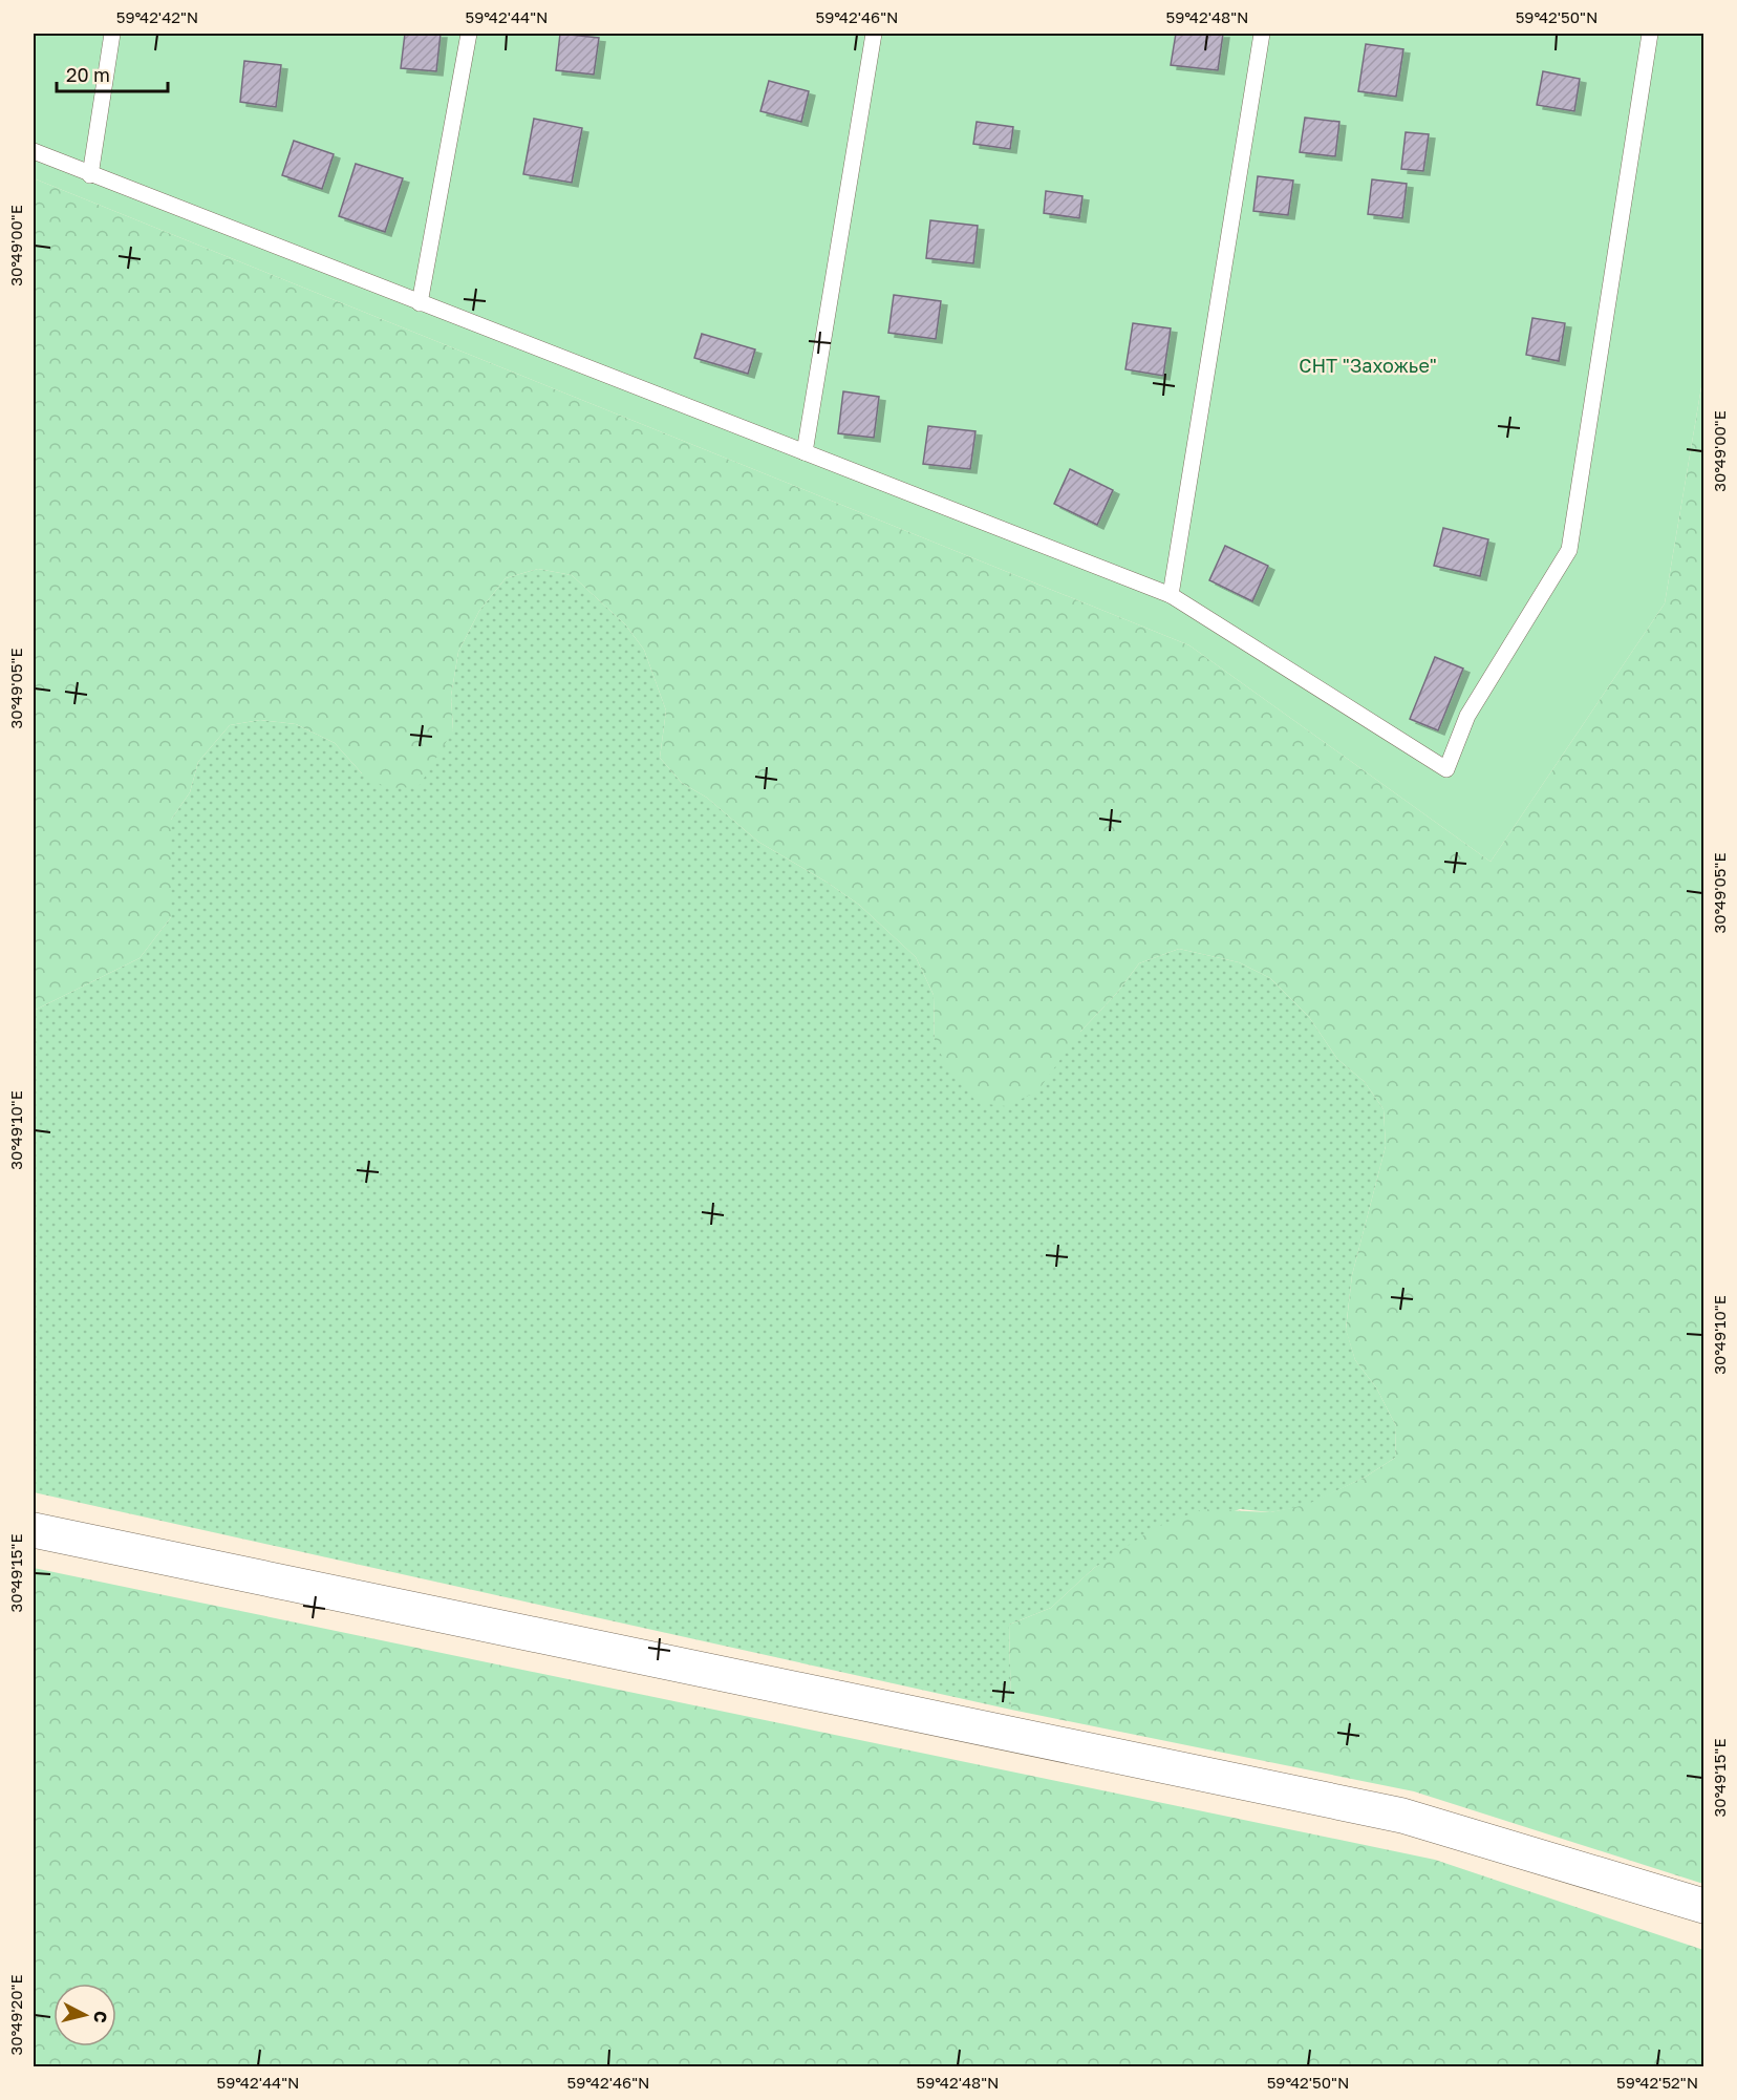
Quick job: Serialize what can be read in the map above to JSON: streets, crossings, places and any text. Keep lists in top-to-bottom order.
{
  "parks": ["СНТ \"Захожье\""],
  "scale_bar": "20 m",
  "north": "right",
  "coordinates": [
    "59°42'42\"N",
    "59°42'44\"N",
    "59°42'46\"N",
    "59°42'48\"N",
    "59°42'50\"N",
    "30°49'00\"E",
    "30°49'05\"E",
    "30°49'10\"E",
    "30°49'15\"E",
    "30°49'20\"E",
    "59°42'52\"N"
  ]
}
